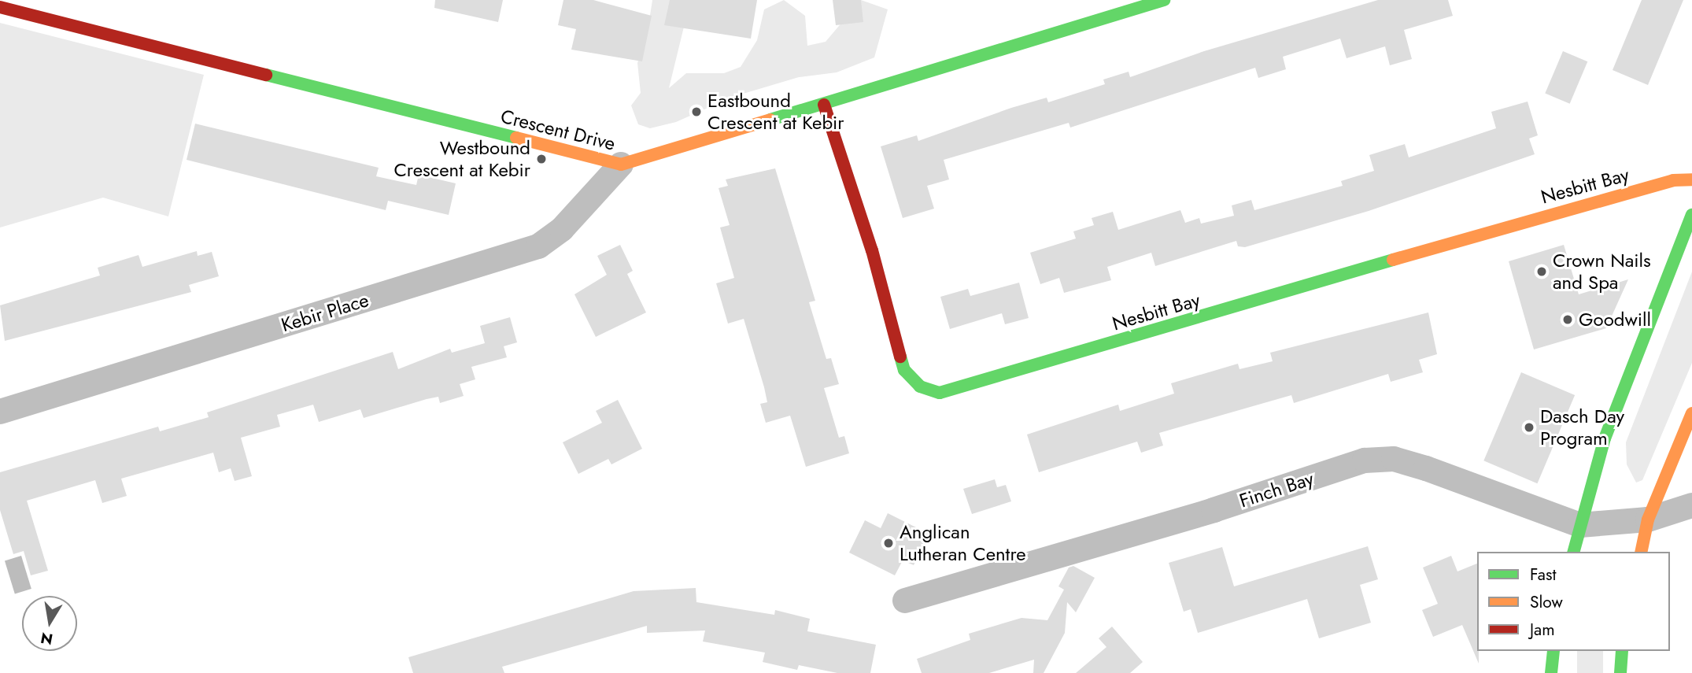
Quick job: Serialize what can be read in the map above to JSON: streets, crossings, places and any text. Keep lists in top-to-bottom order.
{
  "streets": {
    "street": [
      "Crescent Drive",
      "Nesbitt Bay",
      "Kebir Place",
      "Finch Bay"
    ]
  },
  "crossings": [
    ["Crescent Drive", "Nesbitt Bay"],
    ["Crescent Drive", "Kebir Place"]
  ],
  "places": [
    "Eastbound Crescent at Kebir",
    "Westbound Crescent at Kebir",
    "Crown Nails and Spa",
    "Goodwill",
    "Dasch Day Program",
    "Anglican Lutheran Centre"
  ],
  "legend": ["Fast", "Slow", "Jam"],
  "north": "bottom"
}
